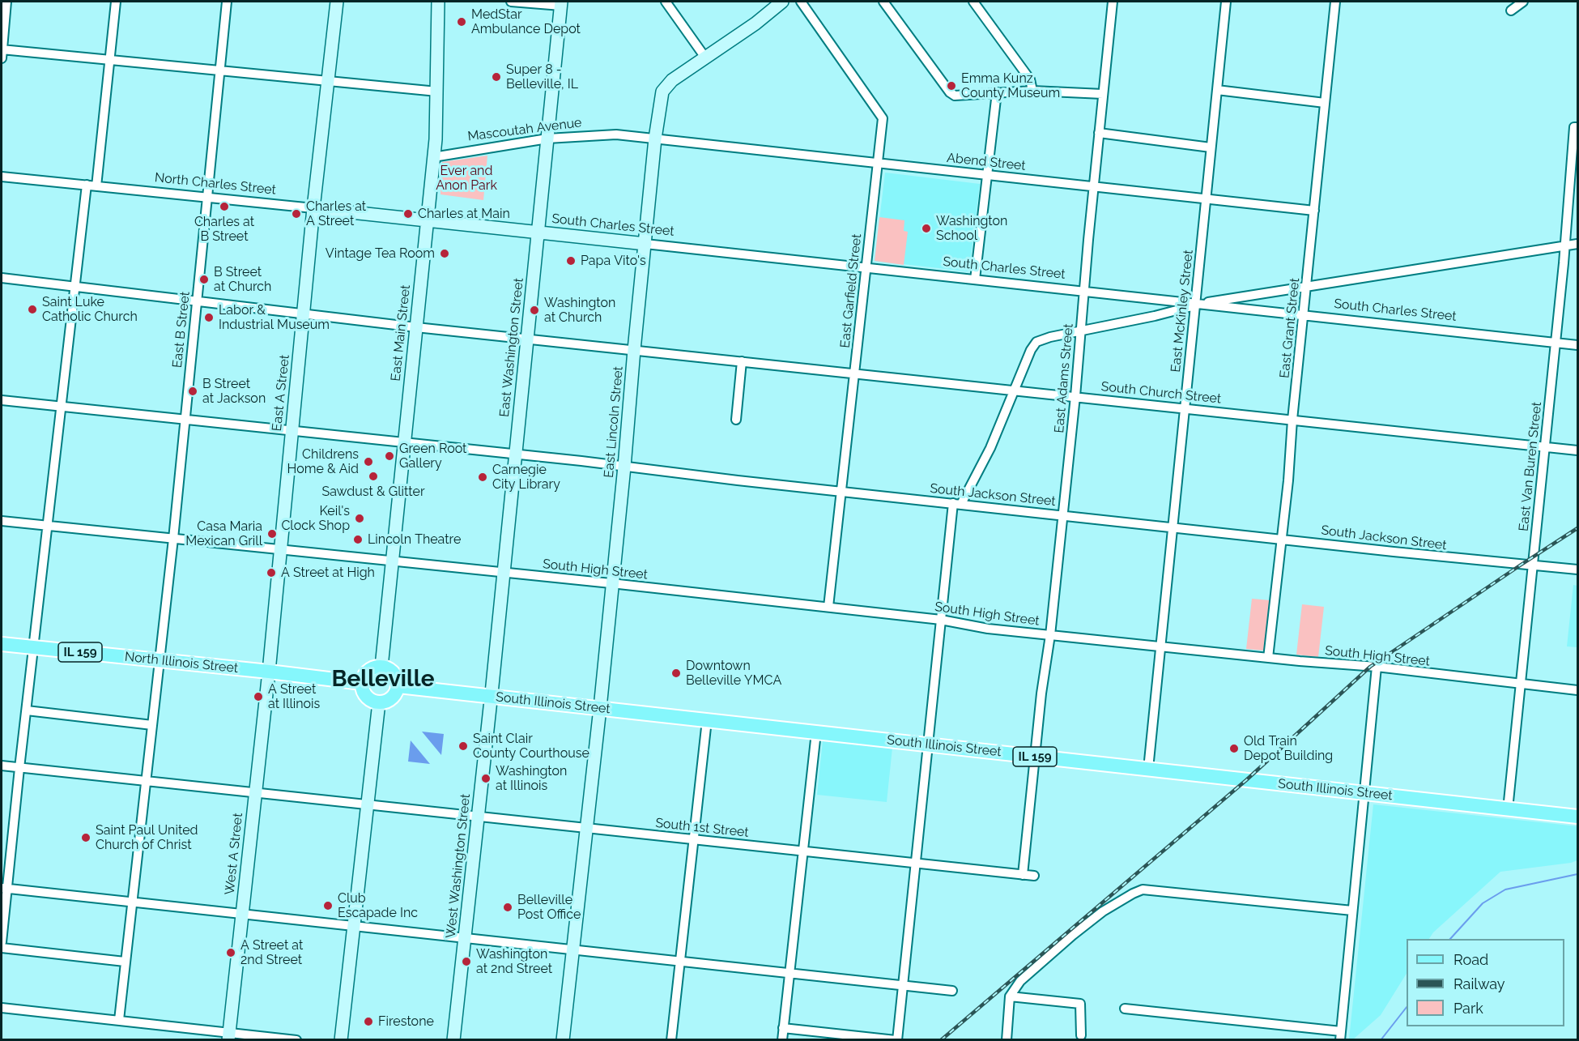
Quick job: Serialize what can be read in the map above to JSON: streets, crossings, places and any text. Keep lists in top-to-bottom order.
{
  "streets": {
    "main road": ["IL 159", "North Illinois Street", "South Illinois Street"],
    "street": [
      "Mascoutah Avenue",
      "Abend Street",
      "North Charles Street",
      "South Charles Street",
      "East Garfield Street",
      "East McKinley Street",
      "East Grant Street",
      "East B Street",
      "East Main Street",
      "East Washington Street",
      "East Adams Street",
      "East A Street",
      "South Church Street",
      "East Lincoln Street",
      "East Van Buren Street",
      "South Jackson Street",
      "South High Street",
      "South 1st Street",
      "West A Street",
      "West Washington Street"
    ]
  },
  "crossings": [
    ["Mascoutah Avenue", "Abend Street"],
    ["Mascoutah Avenue", "East Main Street"],
    ["Mascoutah Avenue", "East Washington Street"],
    ["Mascoutah Avenue", "East Lincoln Street"],
    ["Abend Street", "East Garfield Street"],
    ["Abend Street", "East McKinley Street"],
    ["Abend Street", "East Grant Street"],
    ["Abend Street", "East Adams Street"],
    ["Abend Street", "East Lincoln Street"],
    ["North Charles Street", "South Charles Street"],
    ["North Charles Street", "East B Street"],
    ["North Charles Street", "East Main Street"],
    ["North Charles Street", "East A Street"],
    ["South Charles Street", "East Garfield Street"],
    ["South Charles Street", "East McKinley Street"],
    ["South Charles Street", "East Grant Street"],
    ["South Charles Street", "East Main Street"],
    ["South Charles Street", "East Washington Street"],
    ["South Charles Street", "East Adams Street"],
    ["South Charles Street", "East Lincoln Street"],
    ["South Charles Street", "East Van Buren Street"],
    ["East Garfield Street", "South Church Street"],
    ["East Garfield Street", "South Jackson Street"],
    ["East Garfield Street", "South High Street"],
    ["East McKinley Street", "South Church Street"],
    ["East McKinley Street", "South Jackson Street"],
    ["East McKinley Street", "South High Street"],
    ["East McKinley Street", "South Illinois Street"],
    ["East Grant Street", "South Church Street"],
    ["East Grant Street", "South Jackson Street"],
    ["East Grant Street", "South High Street"],
    ["East B Street", "South Church Street"],
    ["East B Street", "South Jackson Street"],
    ["East B Street", "South High Street"],
    ["East B Street", "North Illinois Street"],
    ["East B Street", "South 1st Street"],
    ["East Main Street", "South Church Street"],
    ["East Main Street", "South Jackson Street"],
    ["East Main Street", "South High Street"],
    ["East Main Street", "North Illinois Street"],
    ["East Main Street", "South Illinois Street"],
    ["East Washington Street", "South Church Street"],
    ["East Washington Street", "South Jackson Street"],
    ["East Washington Street", "South High Street"],
    ["East Washington Street", "South Illinois Street"],
    ["East Washington Street", "West Washington Street"],
    ["East Adams Street", "South Church Street"],
    ["East Adams Street", "South Jackson Street"],
    ["East Adams Street", "South High Street"],
    ["East Adams Street", "South Illinois Street"],
    ["East Adams Street", "South 1st Street"],
    ["East A Street", "South Church Street"],
    ["East A Street", "South Jackson Street"],
    ["East A Street", "South High Street"],
    ["East A Street", "North Illinois Street"],
    ["East A Street", "West A Street"],
    ["South Church Street", "East Lincoln Street"],
    ["South Church Street", "East Van Buren Street"],
    ["East Lincoln Street", "South Jackson Street"],
    ["East Lincoln Street", "South High Street"],
    ["East Lincoln Street", "South Illinois Street"],
    ["East Lincoln Street", "South 1st Street"],
    ["East Van Buren Street", "South Jackson Street"],
    ["East Van Buren Street", "South High Street"],
    ["East Van Buren Street", "South Illinois Street"],
    ["North Illinois Street", "South Illinois Street"],
    ["North Illinois Street", "West A Street"],
    ["South Illinois Street", "West Washington Street"],
    ["South 1st Street", "West A Street"],
    ["South 1st Street", "West Washington Street"]
  ],
  "districts": ["Belleville"],
  "parks": ["Ever and Anon Park"],
  "places": [
    "MedStar Ambulance Depot",
    "Super 8 - Belleville, IL",
    "Emma Kunz County Museum",
    "Charles at B Street",
    "Charles at A Street",
    "Charles at Main",
    "Washington School",
    "Vintage Tea Room",
    "Papa Vito's",
    "B Street at Church",
    "Saint Luke Catholic Church",
    "Washington at Church",
    "Labor & Industrial Museum",
    "B Street at Jackson",
    "Green Root Gallery",
    "Childrens Home & Aid",
    "Sawdust & Glitter",
    "Carnegie City Library",
    "Keil's Clock Shop",
    "Casa Maria Mexican Grill",
    "Lincoln Theatre",
    "A Street at High",
    "Downtown Belleville YMCA",
    "A Street at Illinois",
    "Saint Clair County Courthouse",
    "Old Train Depot Building",
    "Washington at Illinois",
    "Saint Paul United Church of Christ",
    "Club Escapade Inc",
    "Belleville Post Office",
    "A Street at 2nd Street",
    "Washington at 2nd Street",
    "Firestone"
  ],
  "legend": ["Road", "Railway", "Park"]
}
